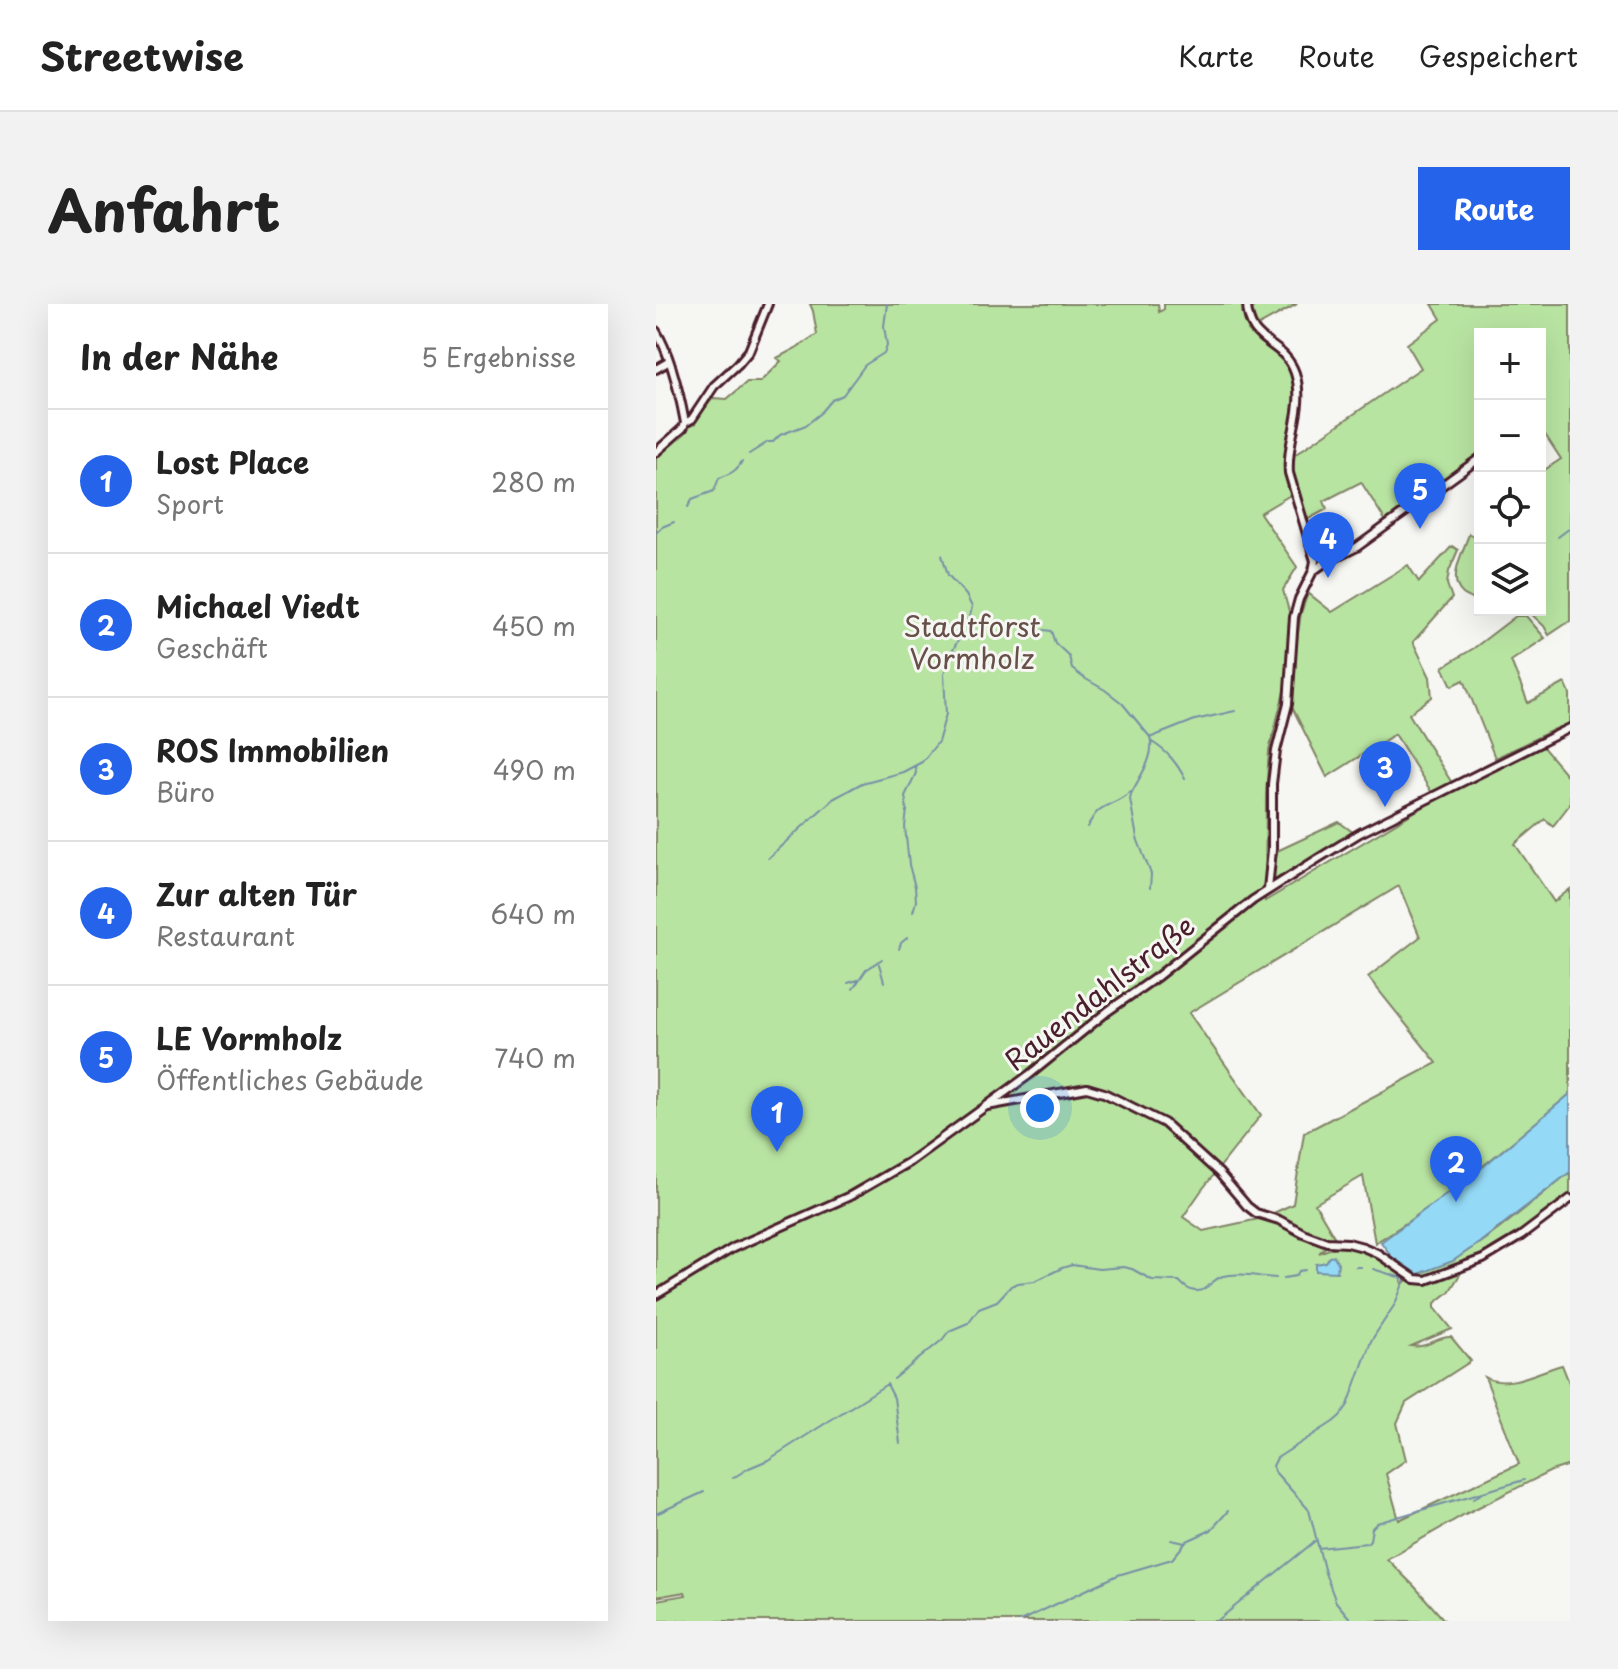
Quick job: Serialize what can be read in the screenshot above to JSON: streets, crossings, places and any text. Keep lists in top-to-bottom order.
{
  "streets": {
    "street": ["Rauendahlstraße"]
  },
  "parks": ["Stadtforst Vormholz"],
  "page": {
    "header": "Streetwise",
    "nav": ["Karte", "Route", "Gespeichert"],
    "title": "Anfahrt",
    "buttons": "Route",
    "heading": ["In der Nähe", "5 Ergebnisse"],
    "map_buttons": ["+", "−"],
    "list": [
      {
        "mark": "1",
        "name": "Lost Place",
        "note": "Sport",
        "value": "280 m"
      },
      {
        "mark": "2",
        "name": "Michael Viedt",
        "note": "Geschäft",
        "value": "450 m"
      },
      {
        "mark": "3",
        "name": "ROS Immobilien",
        "note": "Büro",
        "value": "490 m"
      },
      {
        "mark": "4",
        "name": "Zur alten Tür",
        "note": "Restaurant",
        "value": "640 m"
      },
      {
        "mark": "5",
        "name": "LE Vormholz",
        "note": "Öffentliches Gebäude",
        "value": "740 m"
      }
    ],
    "pins": [
      "5",
      "4",
      "3",
      "1",
      "2"
    ]
  }
}
